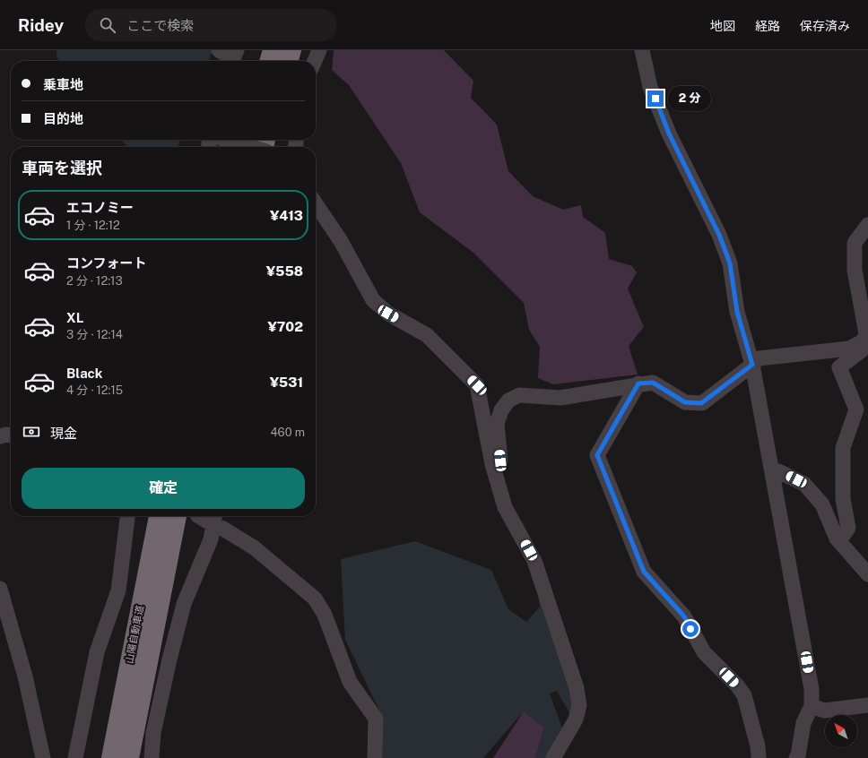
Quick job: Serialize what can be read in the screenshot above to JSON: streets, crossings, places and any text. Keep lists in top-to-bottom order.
{
  "streets": {
    "highway": ["山陽自動車道"]
  },
  "north": "top left",
  "page": {
    "header": "Ridey",
    "search": "ここで検索",
    "nav": ["地図", "経路", "保存済み"],
    "banner": ["乗車地", "目的地"],
    "bubble": "2 分",
    "heading": "車両を選択",
    "list": [
      {
        "name": "エコノミー",
        "note": "1 分 · 12:12",
        "value": "¥413"
      },
      {
        "name": "コンフォート",
        "note": "2 分 · 12:13",
        "value": "¥558"
      },
      {
        "name": "XL",
        "note": "3 分 · 12:14",
        "value": "¥702"
      },
      {
        "name": "Black",
        "note": "4 分 · 12:15",
        "value": "¥531"
      }
    ],
    "pay": ["現金", "460 m"],
    "buttons": "確定"
  }
}
